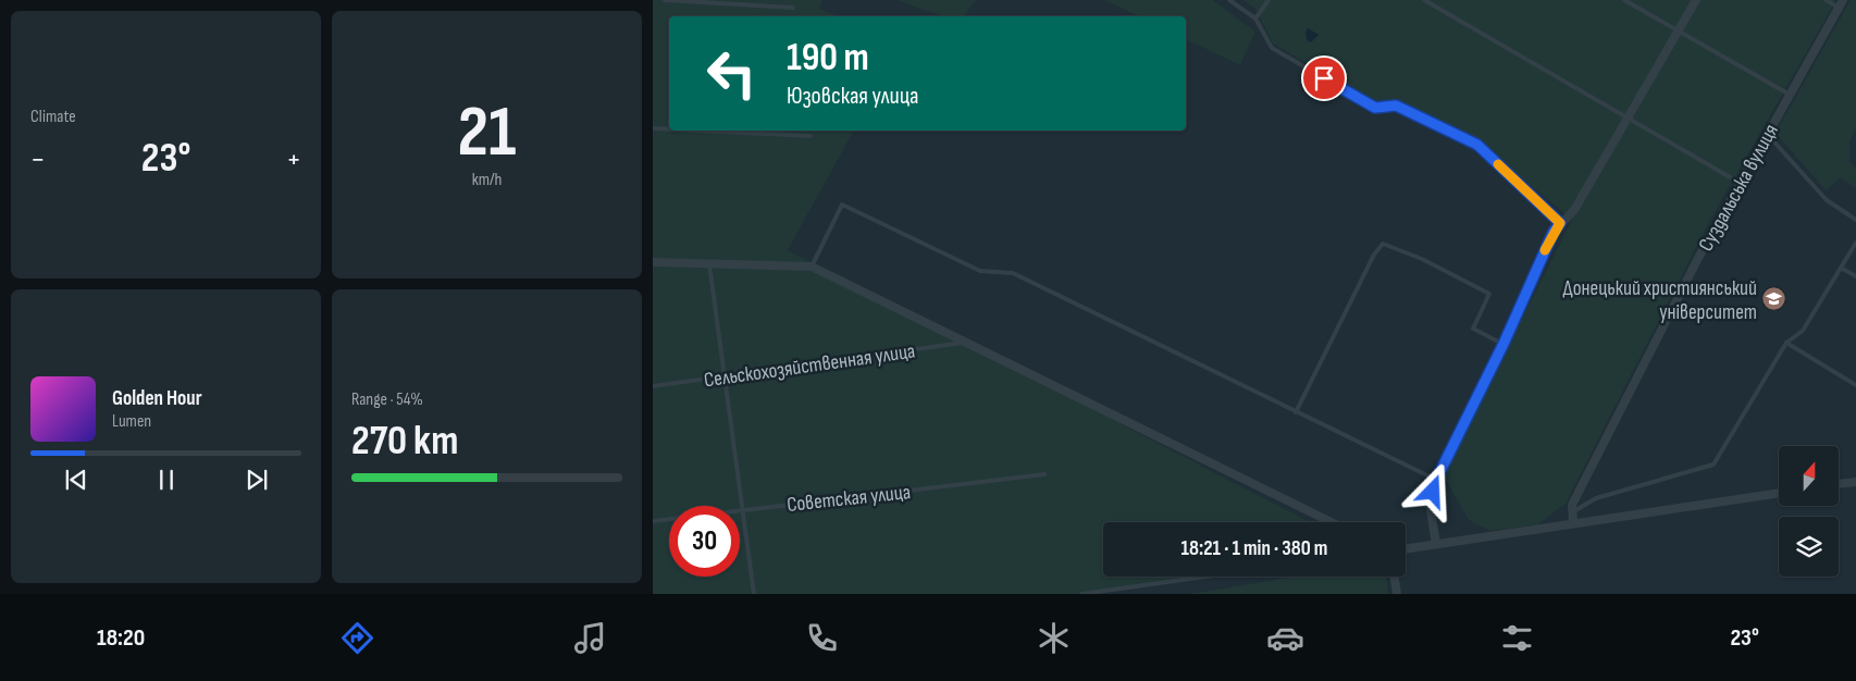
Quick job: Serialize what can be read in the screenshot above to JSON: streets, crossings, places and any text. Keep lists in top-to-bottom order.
{
  "streets": {
    "street": ["Суздальська вулиця"],
    "lane": ["Сельскохозяйственная улица", "Советская улица"]
  },
  "places": {
    "school or university": ["Донецький християнський університет"]
  },
  "north": "top",
  "page": {
    "tile": [
      "Climate",
      ["21", "km/h"],
      ["Range · 54%", "270 km"]
    ],
    "turn": ["190 m", "Юзовская улица"],
    "heat": ["−", "23°", "+"],
    "song": ["Golden Hour", "Lumen"],
    "limit": "30",
    "trip": "18:21 · 1 min · 380 m",
    "tabs": ["18:20", "23°"]
  }
}
